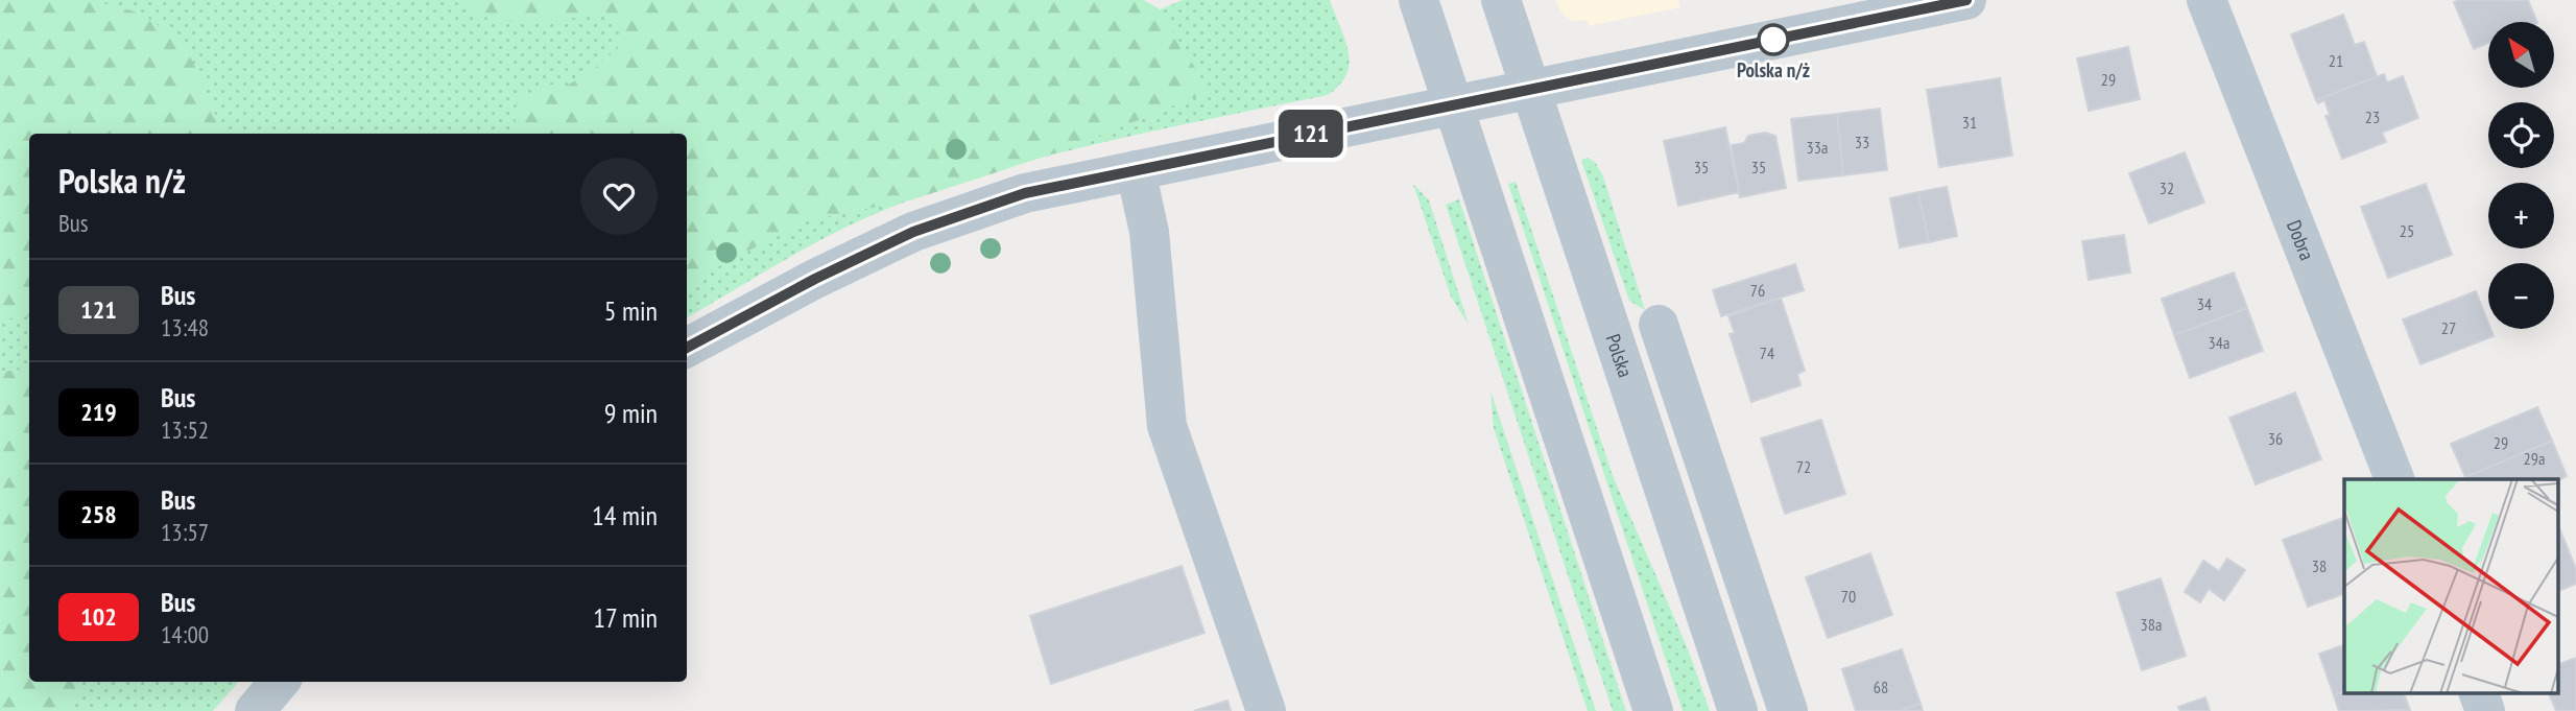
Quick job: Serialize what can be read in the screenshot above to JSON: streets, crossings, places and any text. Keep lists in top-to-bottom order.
{
  "streets": {
    "street": ["Dobra", "Polska"]
  },
  "places": ["Polska n/ż"],
  "lines": ["bus line 121"],
  "house_numbers": [
    "21",
    "29",
    "23",
    "31",
    "33",
    "33a",
    "35",
    "35",
    "32",
    "25",
    "76",
    "34",
    "27",
    "34a",
    "74",
    "36",
    "29",
    "29a",
    "72",
    "38",
    "70",
    "38a",
    "68"
  ],
  "north": "top left",
  "page": {
    "on_map": "121",
    "map_buttons": ["+", "−"],
    "heading": ["Polska n/ż", "Bus"],
    "list": [
      {
        "mark": "121",
        "name": "Bus",
        "note": "13:48",
        "value": "5 min"
      },
      {
        "mark": "219",
        "name": "Bus",
        "note": "13:52",
        "value": "9 min"
      },
      {
        "mark": "258",
        "name": "Bus",
        "note": "13:57",
        "value": "14 min"
      },
      {
        "mark": "102",
        "name": "Bus",
        "note": "14:00",
        "value": "17 min"
      }
    ]
  }
}
